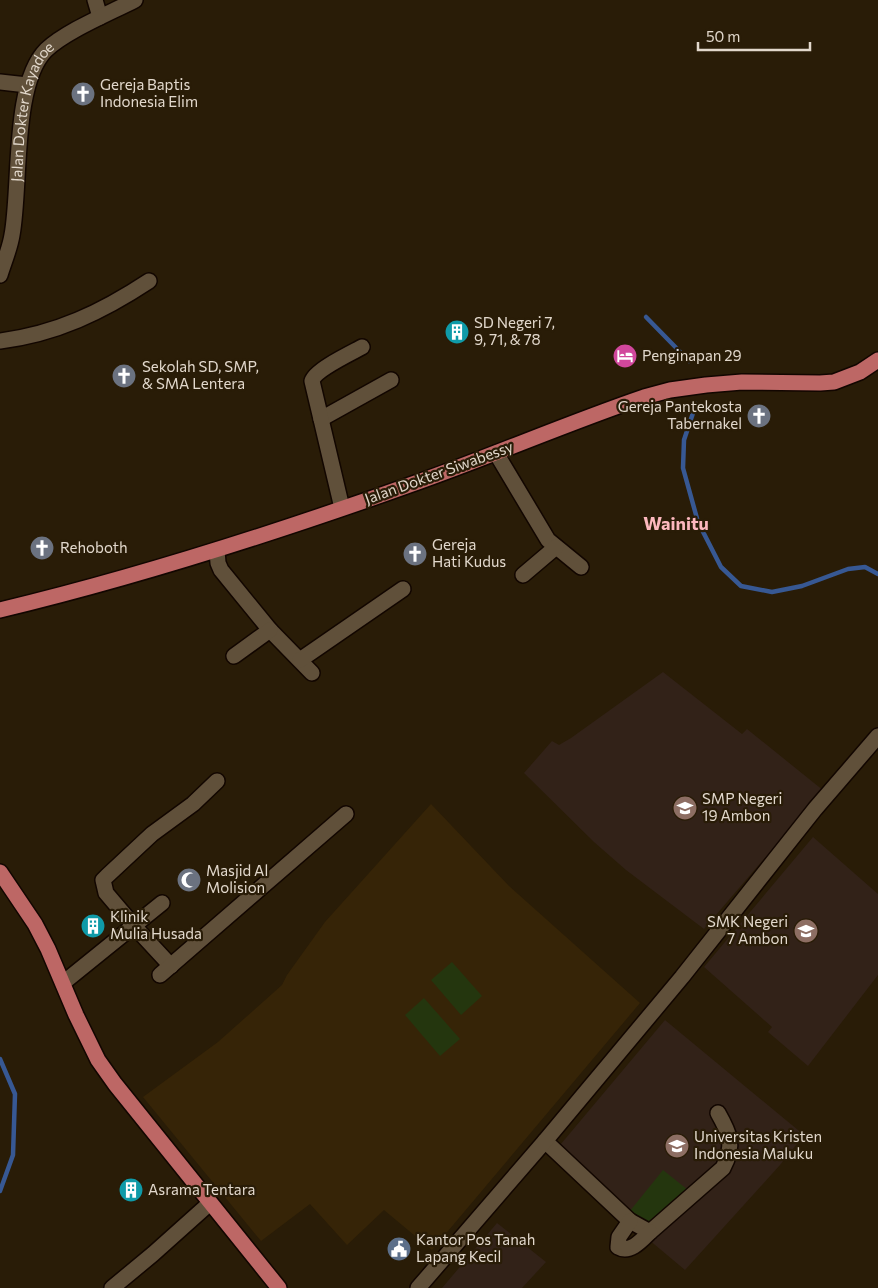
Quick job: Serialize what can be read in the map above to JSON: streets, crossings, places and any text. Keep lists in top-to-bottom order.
{
  "streets": {
    "main road": ["Jalan Dokter Siwabessy"],
    "street": ["Jalan Dokter Kayadoe"]
  },
  "districts": ["Wainitu"],
  "places": {
    "church": [
      "Gereja Baptis Indonesia Elim",
      "Sekolah SD, SMP, & SMA Lentera",
      "Gereja Pantekosta Tabernakel",
      "Rehoboth",
      "Gereja Hati Kudus"
    ],
    "building": ["SD Negeri 7, 9, 71, & 78", "Klinik Mulia Husada", "Asrama Tentara"],
    "hotel": ["Penginapan 29"],
    "school or university": ["SMP Negeri 19 Ambon", "SMK Negeri 7 Ambon", "Universitas Kristen Indonesia Maluku"],
    "mosque": ["Masjid Al Molision"],
    "public building": ["Kantor Pos Tanah Lapang Kecil"]
  },
  "scale_bar": "50 m"
}
